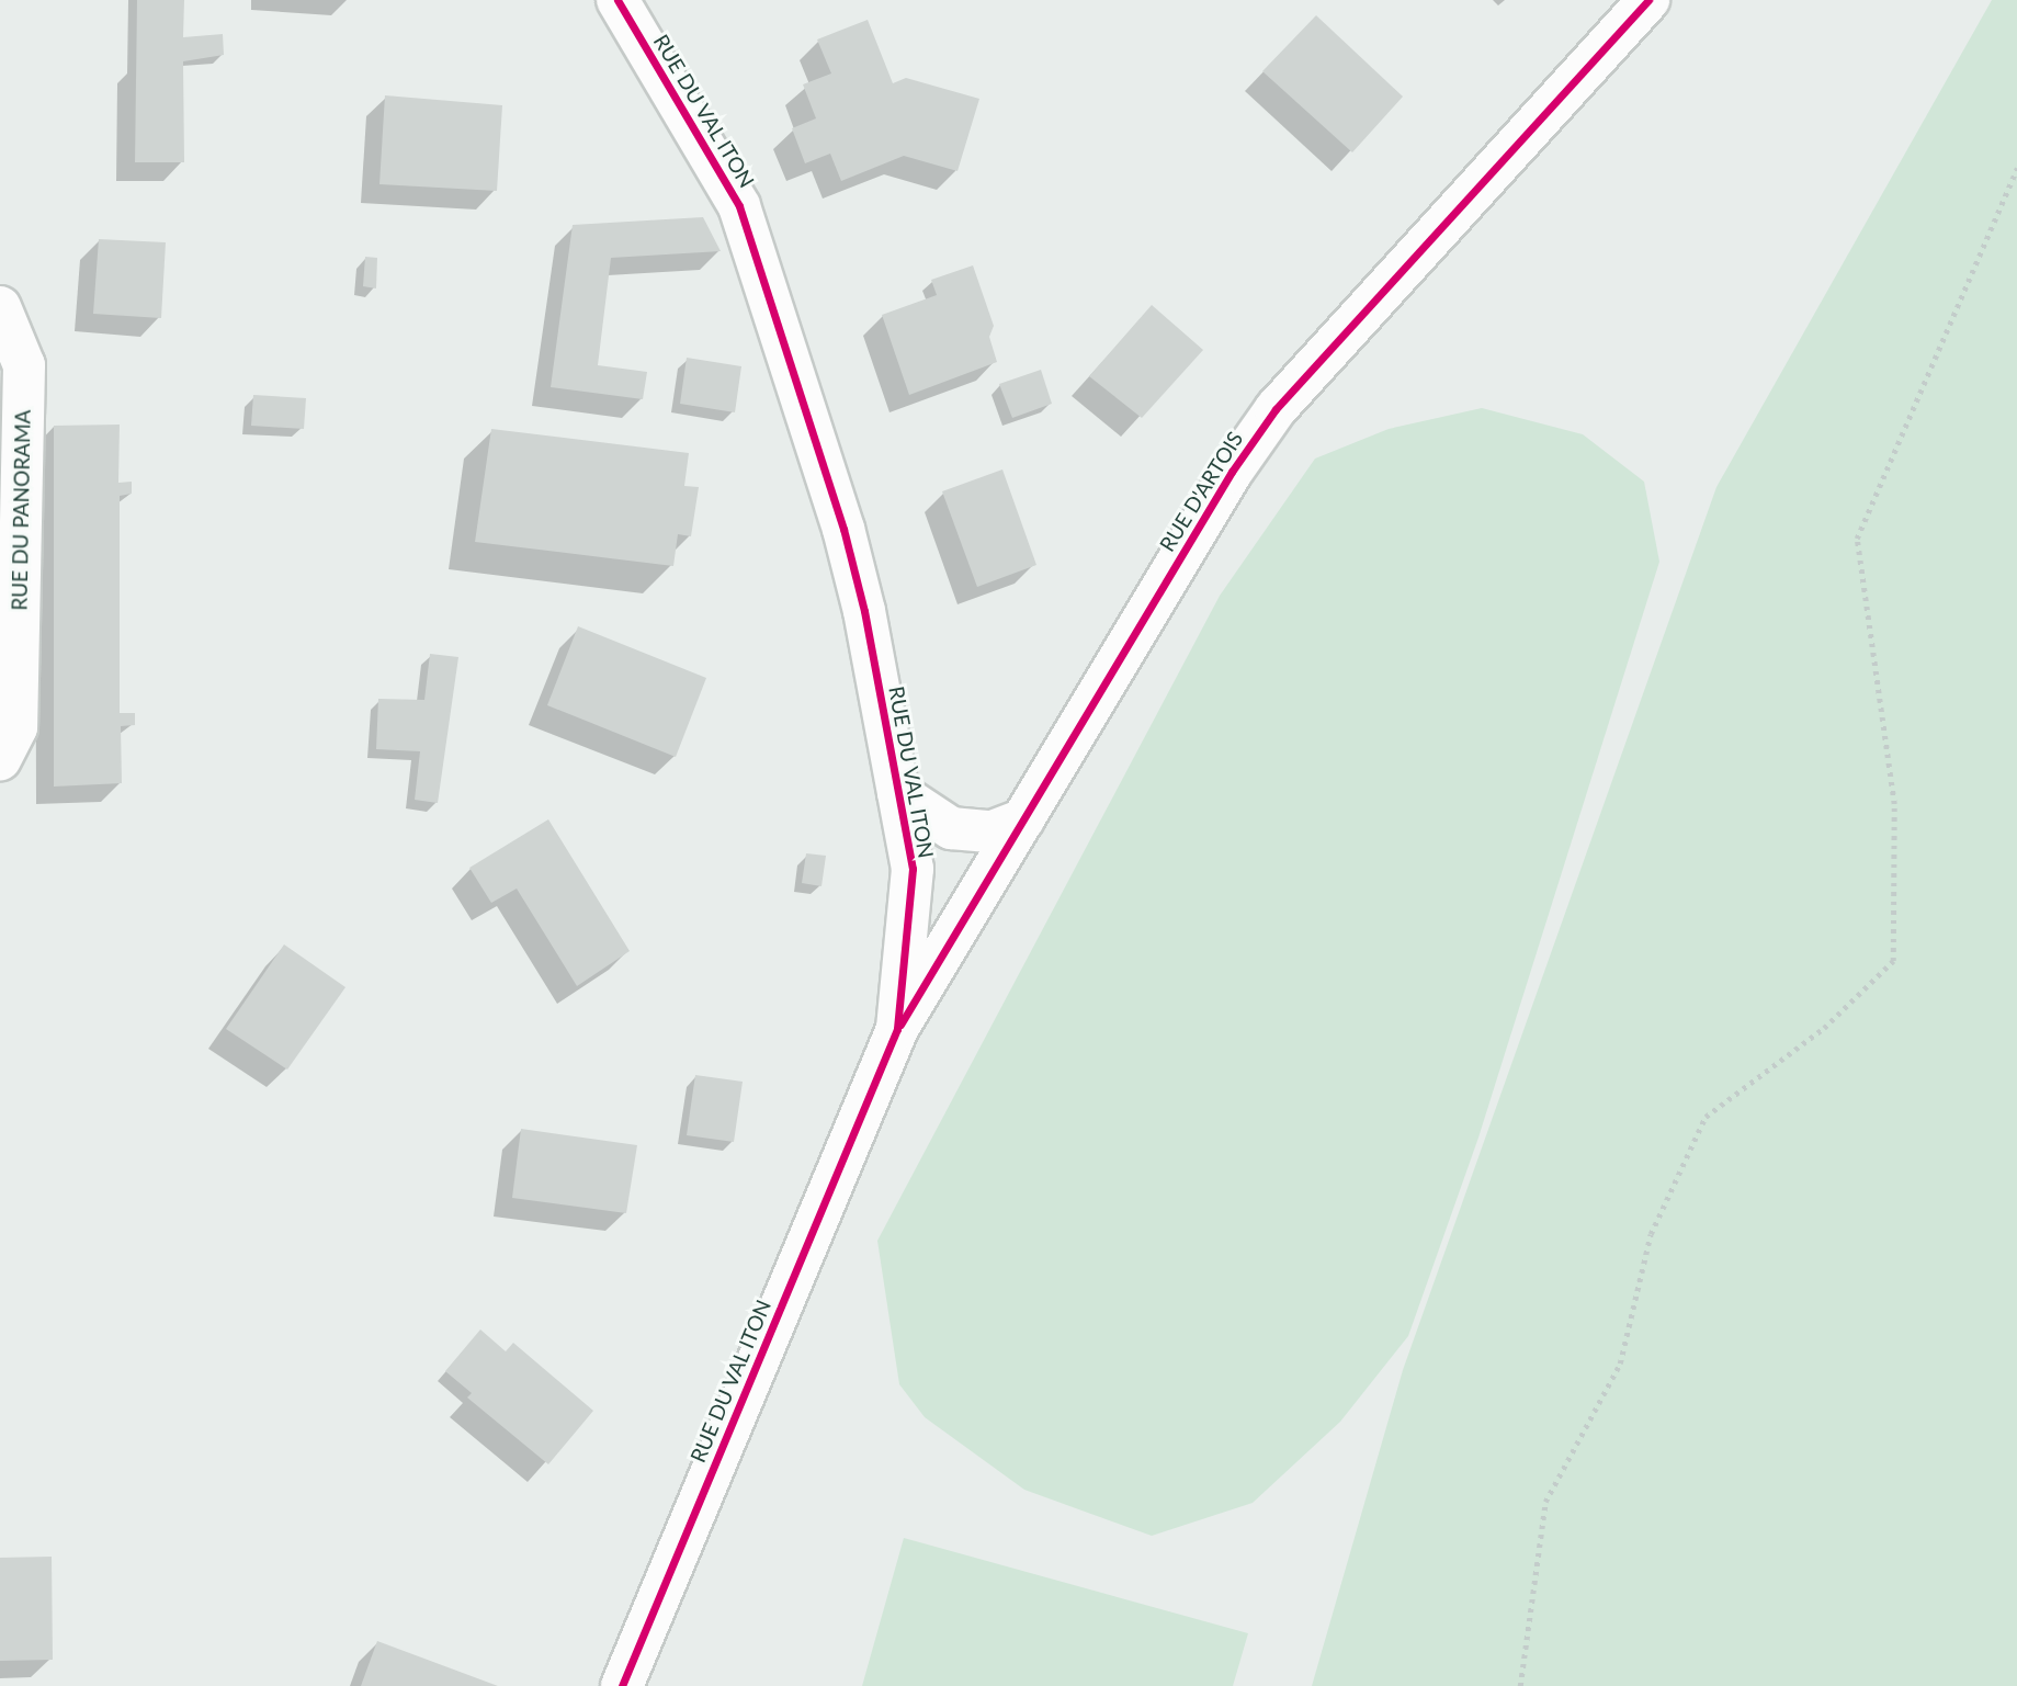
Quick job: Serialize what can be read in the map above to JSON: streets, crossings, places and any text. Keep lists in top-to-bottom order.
{
  "streets": {
    "street": ["RUE DU VAL ITON", "RUE D'ARTOIS", "RUE DU PANORAMA"]
  },
  "crossings": [
    ["RUE DU VAL ITON", "RUE D'ARTOIS"]
  ]
}
